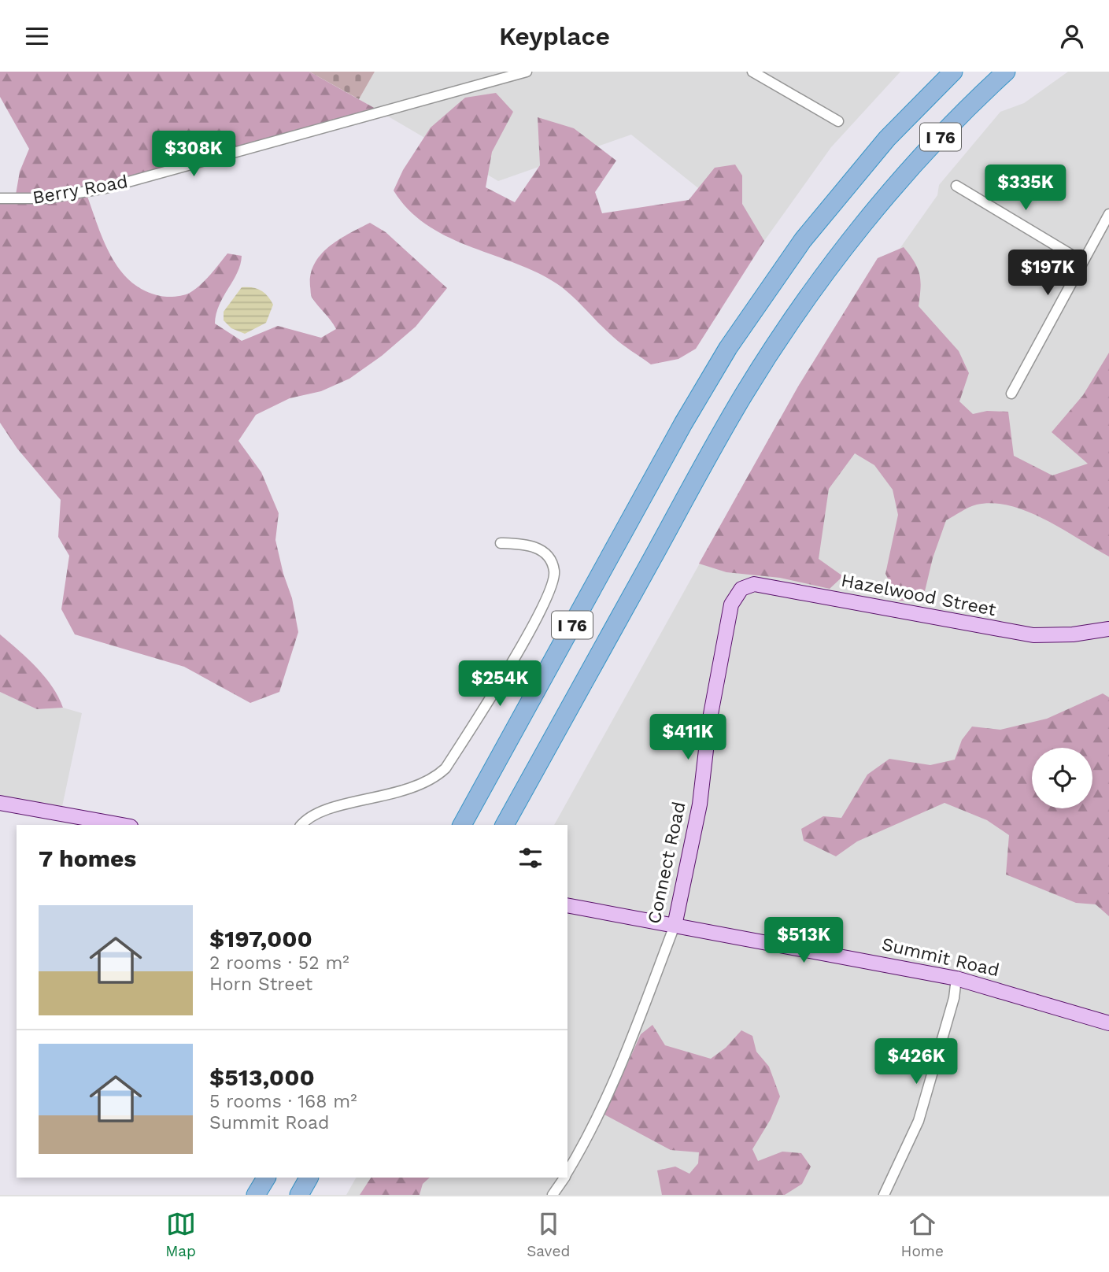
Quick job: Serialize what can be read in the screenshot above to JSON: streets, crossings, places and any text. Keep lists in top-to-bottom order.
{
  "streets": {
    "highway": ["I 76"],
    "street": [
      "Berry Road",
      "Hazelwood Street",
      "Connect Road",
      "Summit Road"
    ]
  },
  "crossings": [
    ["Hazelwood Street", "Connect Road"],
    ["Connect Road", "Summit Road"]
  ],
  "page": {
    "header": "Keyplace",
    "price": [
      "$308K",
      "$335K",
      "$197K",
      "$254K",
      "$411K",
      "$513K",
      "$426K"
    ],
    "heading": "7 homes",
    "list": [
      {
        "name": "$197,000",
        "note": "2 rooms · 52 m² · Horn Street"
      },
      {
        "name": "$513,000",
        "note": "5 rooms · 168 m² · Summit Road"
      }
    ],
    "tabs": ["Map", "Saved", "Home"]
  }
}
